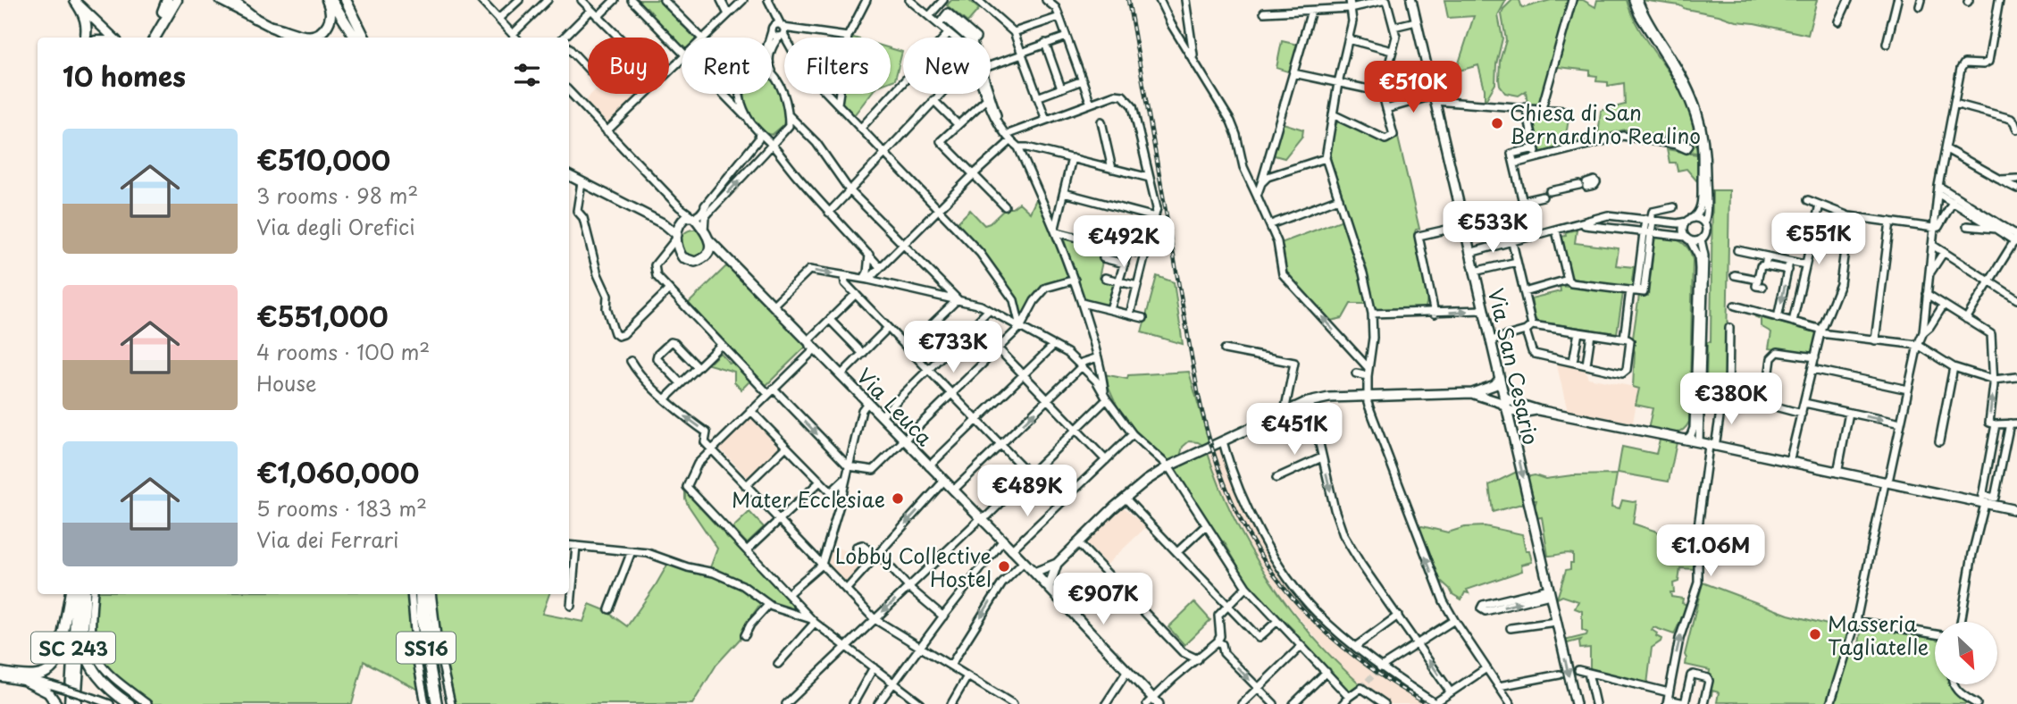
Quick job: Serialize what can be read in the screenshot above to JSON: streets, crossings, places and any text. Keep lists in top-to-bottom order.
{
  "streets": {
    "highway": ["SC 243", "SS16"],
    "main road": ["Via San Cesario", "Via Leuca"]
  },
  "one_way": ["Via San Cesario"],
  "places": [
    "Chiesa di San Bernardino Realino",
    "Mater Ecclesiae",
    "Lobby Collective Hostel",
    "Masseria Tagliatelle"
  ],
  "north": "bottom right",
  "page": {
    "chip": [
      "Buy",
      "Rent",
      "Filters",
      "New"
    ],
    "heading": "10 homes",
    "price": [
      "€510K",
      "€533K",
      "€551K",
      "€492K",
      "€733K",
      "€380K",
      "€451K",
      "€489K",
      "€1.06M",
      "€907K"
    ],
    "list": [
      {
        "name": "€510,000",
        "note": "3 rooms · 98 m² · Via degli Orefici"
      },
      {
        "name": "€551,000",
        "note": "4 rooms · 100 m² · House"
      },
      {
        "name": "€1,060,000",
        "note": "5 rooms · 183 m² · Via dei Ferrari"
      }
    ]
  }
}
